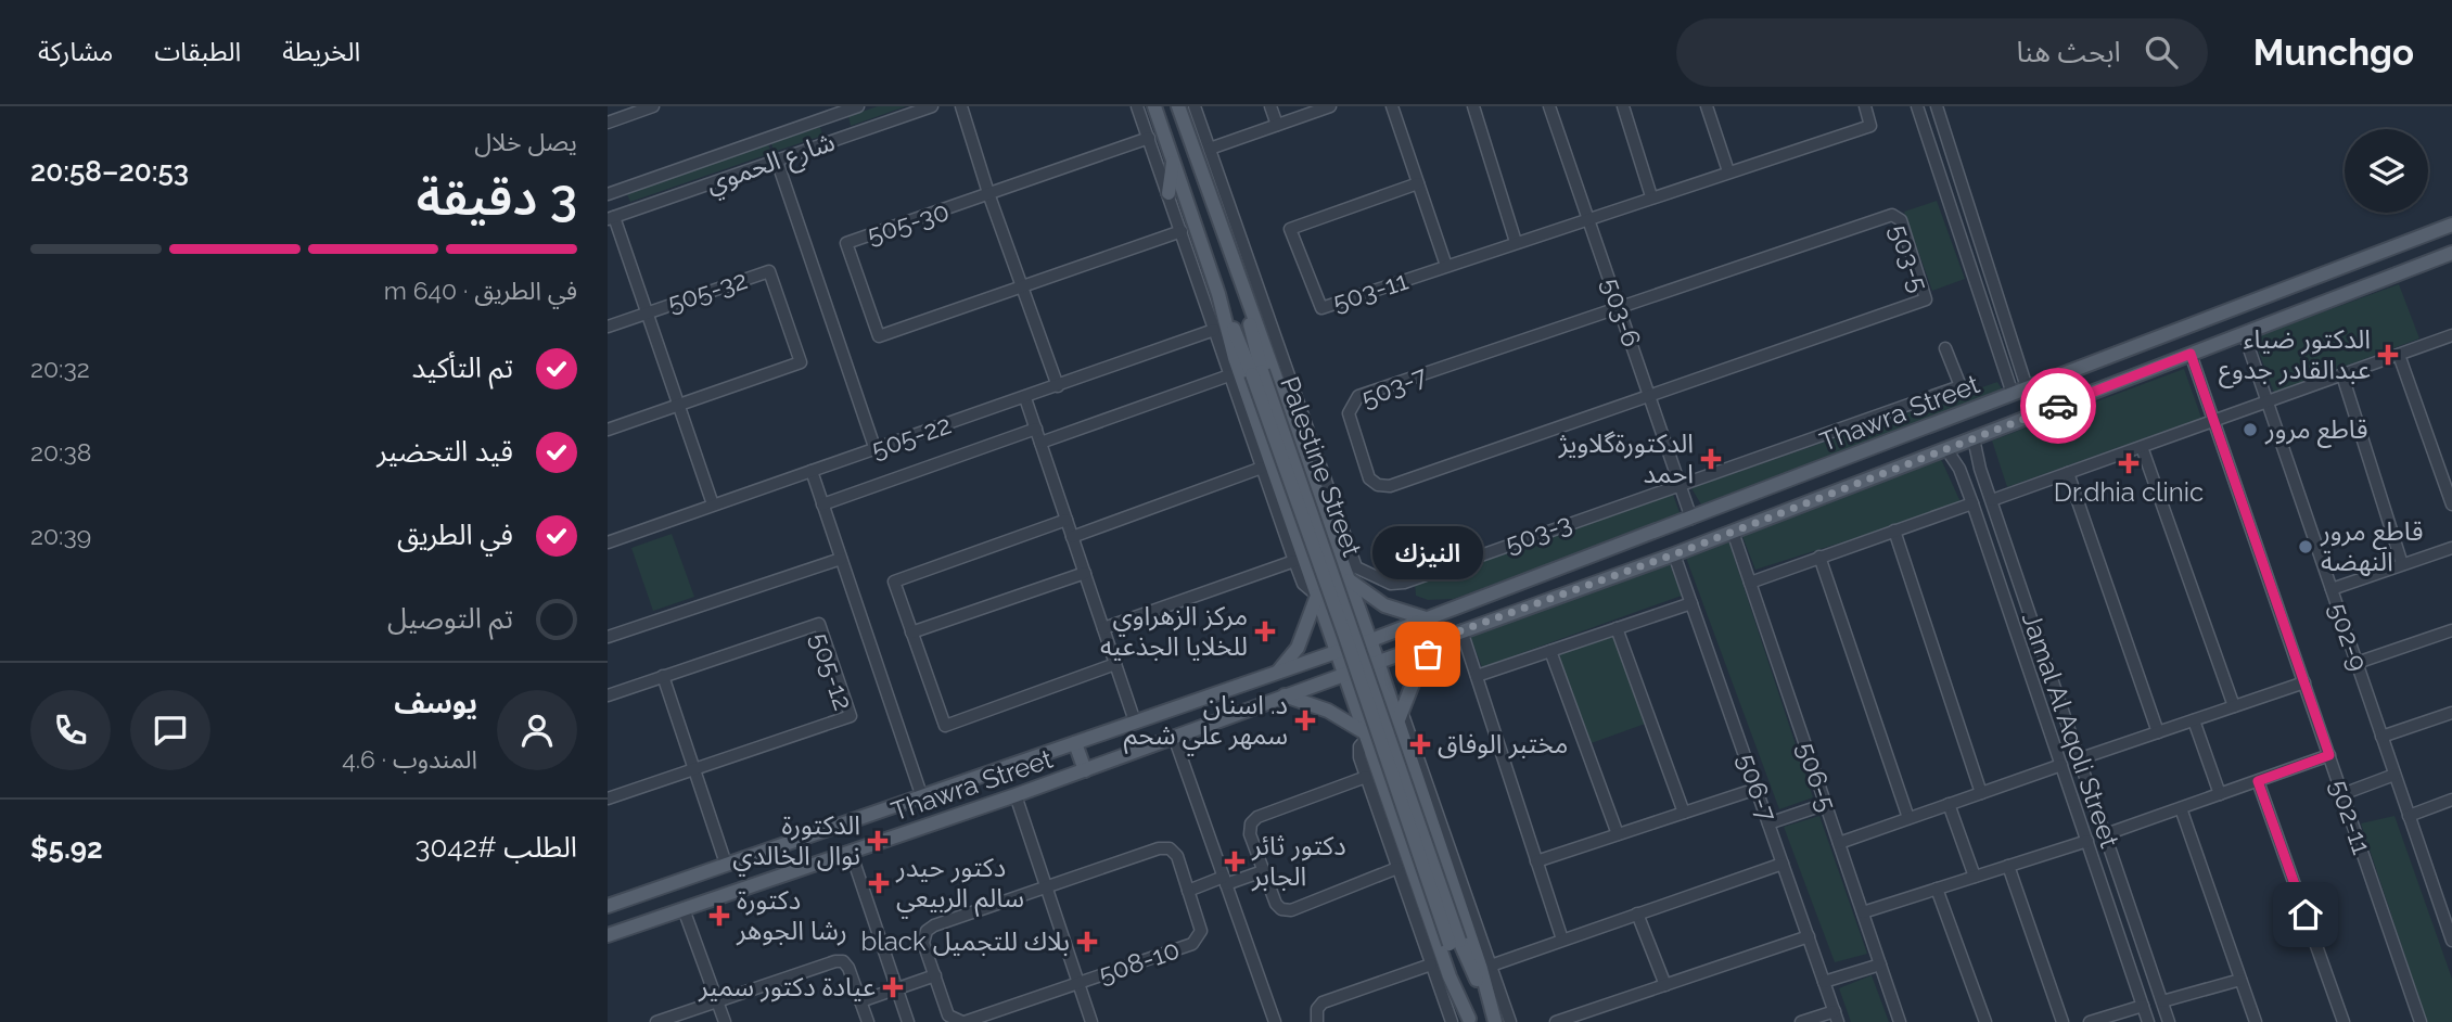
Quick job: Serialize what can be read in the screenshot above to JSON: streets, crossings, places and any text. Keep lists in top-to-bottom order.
{
  "streets": {
    "main road": ["Thawra Street", "Palestine Street"],
    "street": [
      "شارع الحموي",
      "505-30",
      "503-5",
      "505-32",
      "503-11",
      "503-6",
      "503-7",
      "505-22",
      "503-3",
      "502-9",
      "505-12",
      "Jamal Al Aqoli Street",
      "506-5",
      "506-7",
      "502-11",
      "508-10"
    ]
  },
  "crossings": [
    ["503-5", "503-6"],
    ["503-5", "503-7"],
    ["503-11", "503-6"],
    ["503-6", "503-7"],
    ["503-6", "Thawra Street"],
    ["503-6", "503-3"],
    ["Thawra Street", "Palestine Street"],
    ["Thawra Street", "502-9"],
    ["Thawra Street", "Jamal Al Aqoli Street"],
    ["Thawra Street", "506-5"],
    ["Thawra Street", "506-7"],
    ["Thawra Street", "502-11"],
    ["Palestine Street", "503-3"]
  ],
  "places": {
    "health": [
      "الدكتور ضياء عبدالقادر جدوع",
      "الدكتورةگلاويژ احمد",
      "Dr.dhia clinic",
      "مركز الزهراوي للخلايا الجذعيه",
      "د. اسنان سمهر علي شحم",
      "مختبر الوفاق",
      "الدكتورة نوال الخالدي",
      "دكتور ثائر الجابر",
      "دكتور حيدر سالم الربيعي",
      "دكتورة رشا الجوهر",
      "black بلاك للتجميل",
      "عيادة دكتور سمير"
    ],
    "other": ["قاطع مرور", "قاطع مرور النهضة", "النيزك"]
  },
  "page": {
    "header": "Munchgo",
    "search": "ابحث هنا",
    "nav": ["الخريطة", "الطبقات", "مشاركة"],
    "heading": ["3 دقيقة", "يصل خلال", "20:53–20:58"],
    "panel": [
      "يوسف",
      "المندوب · 4.6",
      "الطلب #3042",
      "$5.92"
    ],
    "bar": "في الطريق · 640 m",
    "list": [
      ["تم التأكيد", "20:32"],
      ["قيد التحضير", "20:38"],
      ["في الطريق", "20:39"],
      "تم التوصيل"
    ],
    "bubble": "النيزك"
  }
}
